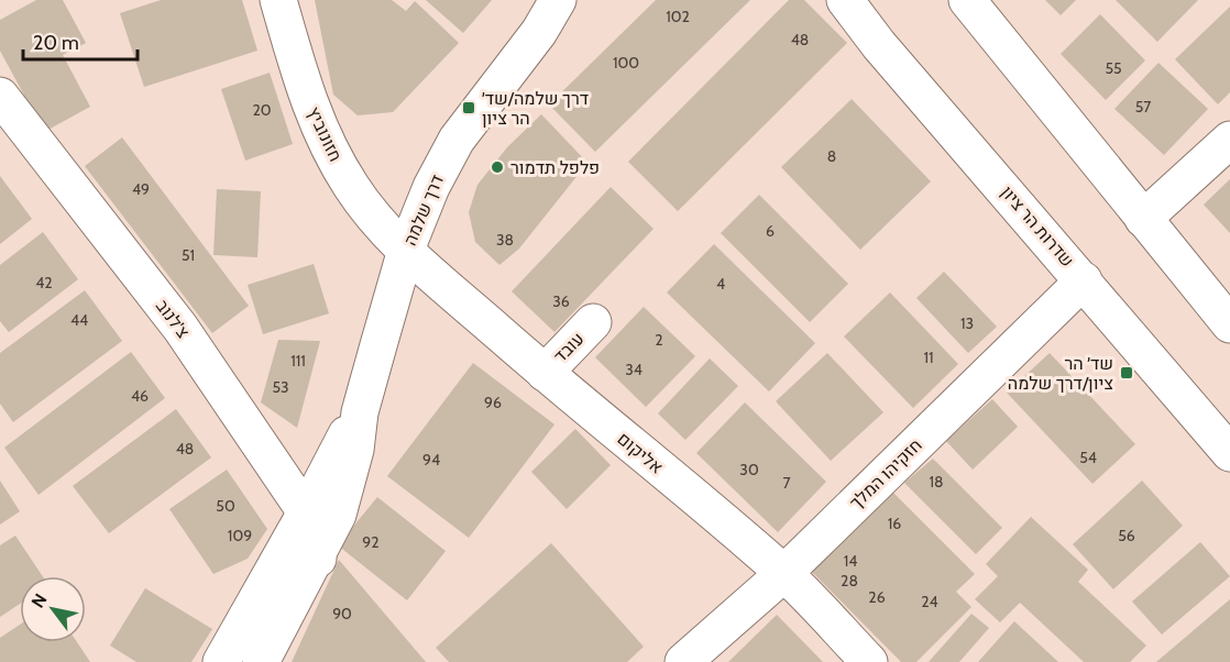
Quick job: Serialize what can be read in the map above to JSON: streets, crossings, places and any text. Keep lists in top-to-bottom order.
{
  "streets": {
    "street": [
      "חזונוביץ",
      "דרך שלמה",
      "שדרות הר ציון",
      "צ'לנוב",
      "עובד",
      "אליקום",
      "חזקיהו המלך"
    ]
  },
  "crossings": [
    ["חזונוביץ", "דרך שלמה"],
    ["חזונוביץ", "אליקום"],
    ["דרך שלמה", "צ'לנוב"],
    ["דרך שלמה", "אליקום"],
    ["שדרות הר ציון", "חזקיהו המלך"],
    ["עובד", "אליקום"],
    ["אליקום", "חזקיהו המלך"]
  ],
  "places": {
    "transit": ["דרך שלמה/שד׳ הר ציון", "שד׳ הר ציון/דרך שלמה"],
    "other": ["פלפל תדמור"]
  },
  "house_numbers": [
    "102",
    "48",
    "100",
    "55",
    "57",
    "20",
    "8",
    "49",
    "6",
    "38",
    "51",
    "42",
    "4",
    "36",
    "44",
    "13",
    "2",
    "11",
    "111",
    "34",
    "53",
    "46",
    "96",
    "48",
    "54",
    "94",
    "30",
    "18",
    "7",
    "50",
    "16",
    "109",
    "56",
    "92",
    "14",
    "28",
    "26",
    "24",
    "90"
  ],
  "scale_bar": "20 m",
  "north": "top left"
}
